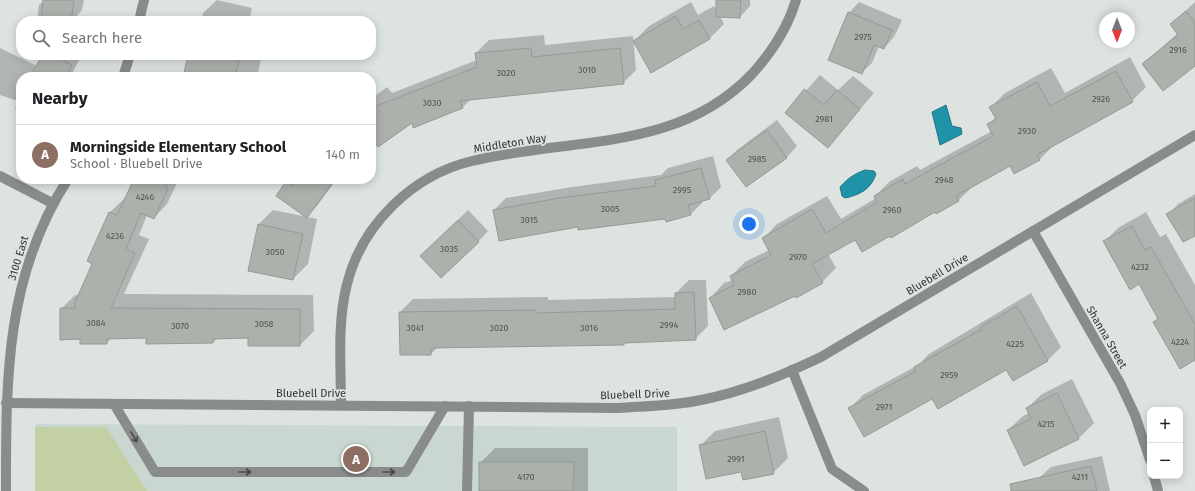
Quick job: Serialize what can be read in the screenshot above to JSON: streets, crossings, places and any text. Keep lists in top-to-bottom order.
{
  "streets": {
    "street": [
      "Middleton Way",
      "3100 East",
      "Bluebell Drive",
      "Shanna Street"
    ]
  },
  "crossings": [
    ["Middleton Way", "Bluebell Drive"],
    ["3100 East", "Bluebell Drive"],
    ["Bluebell Drive", "Shanna Street"]
  ],
  "house_numbers": [
    "2975",
    "2916",
    "3010",
    "3020",
    "2926",
    "3030",
    "2981",
    "2930",
    "2985",
    "2948",
    "2995",
    "4246",
    "3005",
    "2960",
    "3015",
    "4236",
    "3035",
    "3050",
    "2970",
    "4232",
    "2980",
    "3084",
    "3058",
    "2994",
    "3070",
    "3041",
    "3020",
    "3016",
    "4224",
    "4225",
    "2959",
    "2971",
    "4215",
    "2991",
    "4170",
    "4211"
  ],
  "north": "bottom",
  "page": {
    "search": "Search here",
    "heading": "Nearby",
    "list": [
      {
        "mark": "A",
        "name": "Morningside Elementary School",
        "note": "School · Bluebell Drive",
        "value": "140 m"
      }
    ],
    "map_buttons": ["+", "−"],
    "pins": "A"
  }
}
